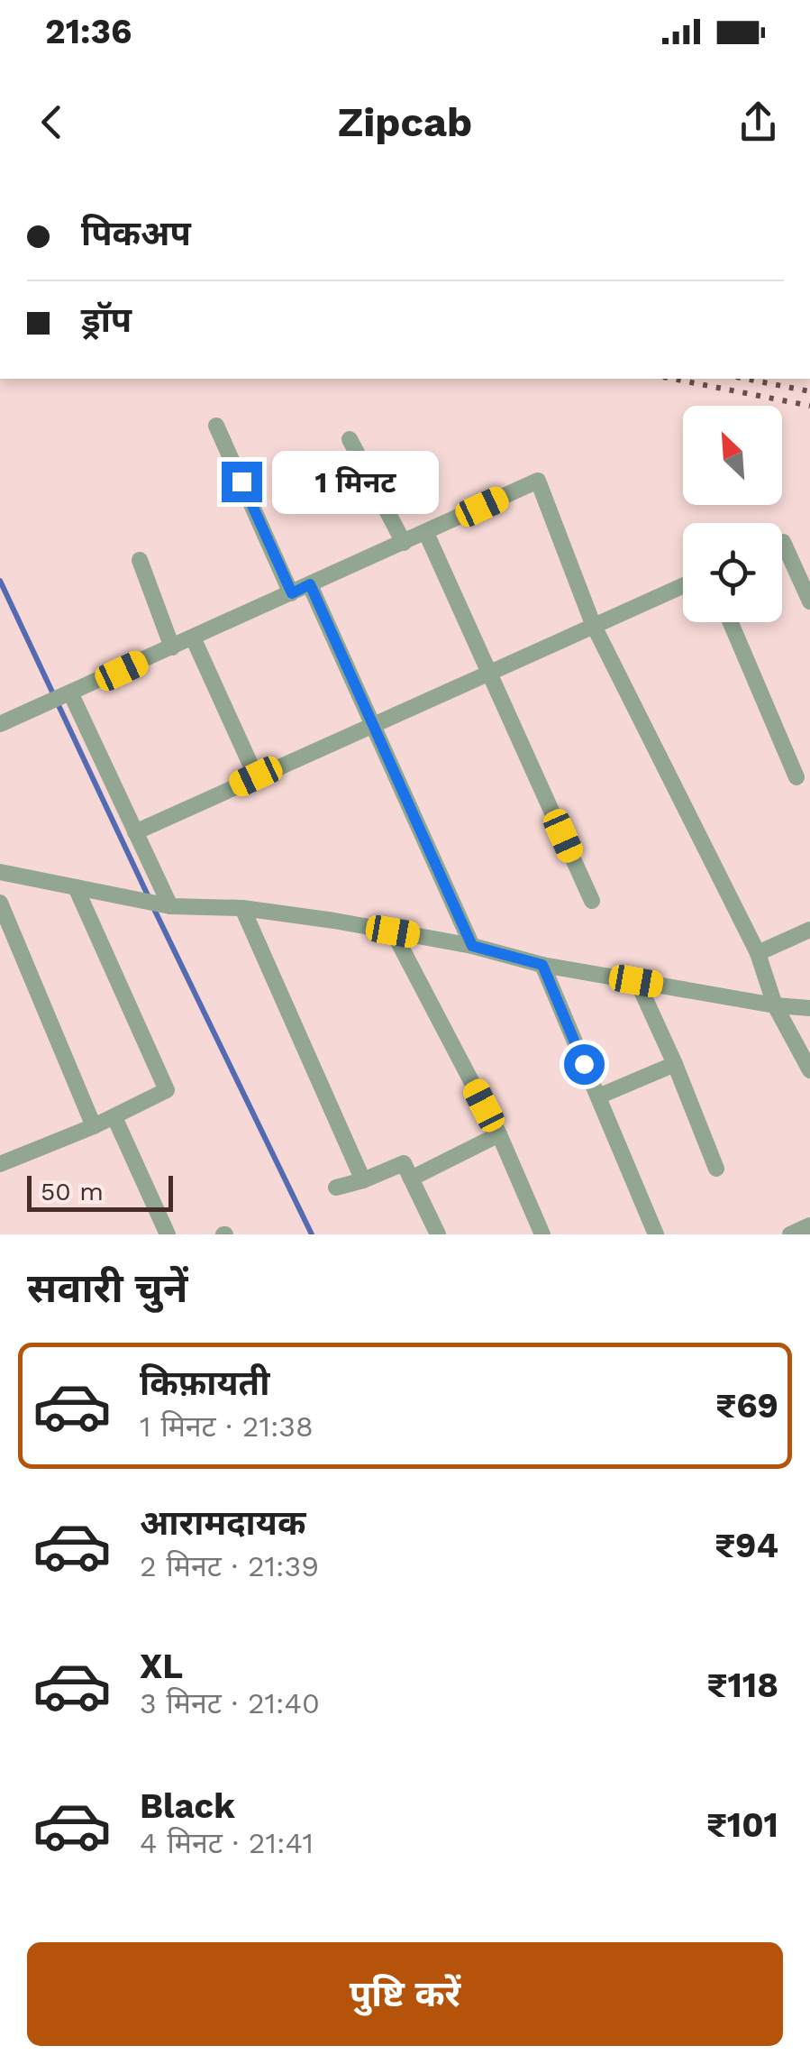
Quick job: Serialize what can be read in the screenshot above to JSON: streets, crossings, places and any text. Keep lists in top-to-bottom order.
{
  "scale_bar": "50 m",
  "north": "top left",
  "page": {
    "status": "21:36",
    "header": "Zipcab",
    "banner": ["पिकअप", "ड्रॉप"],
    "bubble": "1 मिनट",
    "scale": "50 m",
    "heading": "सवारी चुनें",
    "list": [
      {
        "name": "किफ़ायती",
        "note": "1 मिनट · 21:38",
        "value": "₹69"
      },
      {
        "name": "आरामदायक",
        "note": "2 मिनट · 21:39",
        "value": "₹94"
      },
      {
        "name": "XL",
        "note": "3 मिनट · 21:40",
        "value": "₹118"
      },
      {
        "name": "Black",
        "note": "4 मिनट · 21:41",
        "value": "₹101"
      }
    ],
    "buttons": "पुष्टि करें"
  }
}
